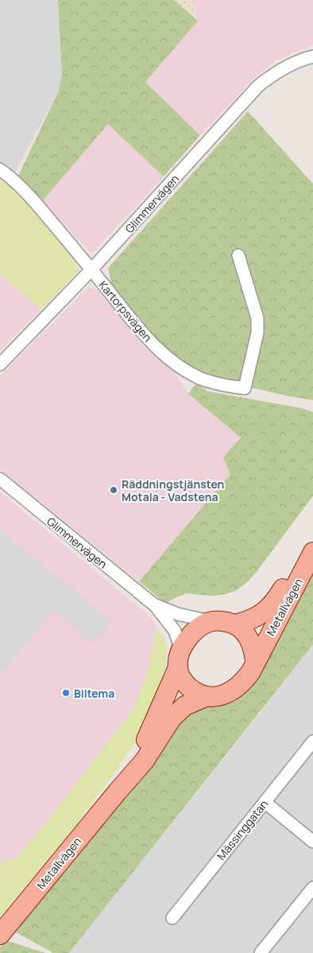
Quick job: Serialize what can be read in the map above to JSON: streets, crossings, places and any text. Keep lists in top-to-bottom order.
{
  "streets": {
    "main road": ["Metallvägen"],
    "street": ["Glimmervägen", "Kartorpsvägen", "Mässinggatan"]
  },
  "crossings": [
    ["Glimmervägen", "Kartorpsvägen"],
    ["Glimmervägen", "Metallvägen"]
  ],
  "places": ["Räddningstjänsten Motala - Vadstena", "Biltema"]
}
